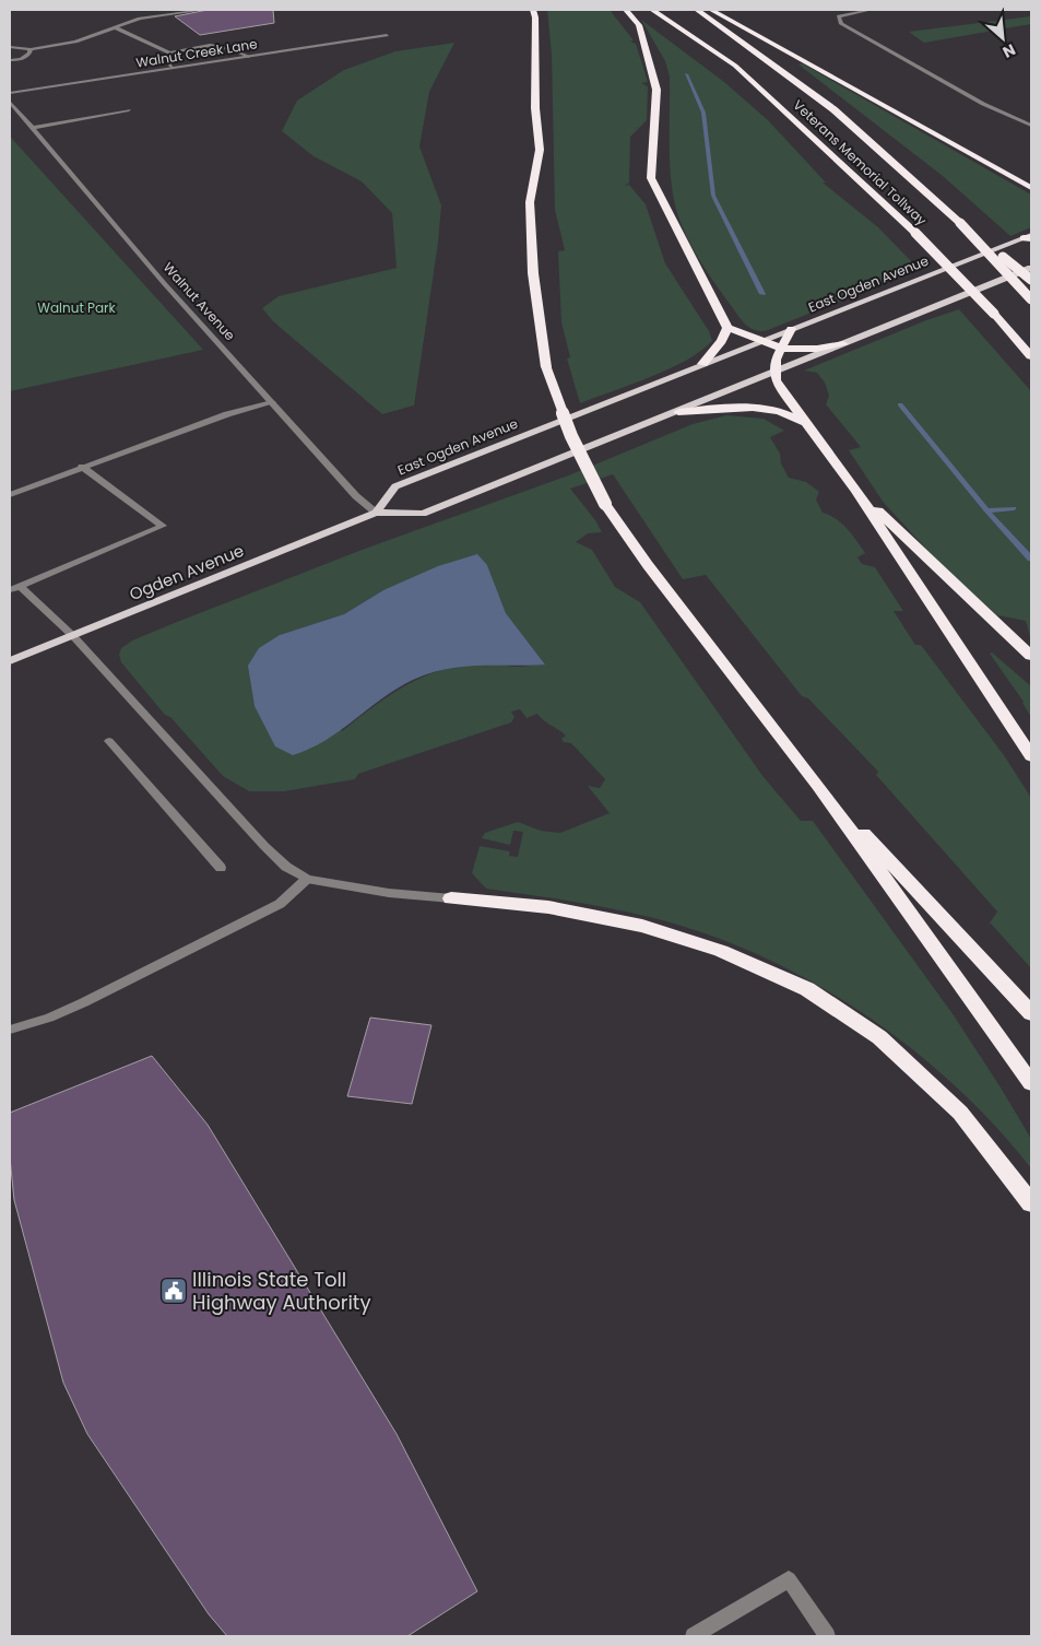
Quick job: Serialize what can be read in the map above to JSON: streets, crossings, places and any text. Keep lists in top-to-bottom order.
{
  "streets": {
    "highway": ["Veterans Memorial Tollway"],
    "main road": ["East Ogden Avenue", "Ogden Avenue"],
    "street": ["Walnut Creek Lane", "Walnut Avenue"]
  },
  "crossings": [
    ["East Ogden Avenue", "Walnut Avenue"],
    ["East Ogden Avenue", "Ogden Avenue"],
    ["Walnut Avenue", "Ogden Avenue"]
  ],
  "parks": ["Walnut Park"],
  "places": {
    "public building": ["Illinois State Toll Highway Authority"]
  },
  "north": "bottom right"
}
